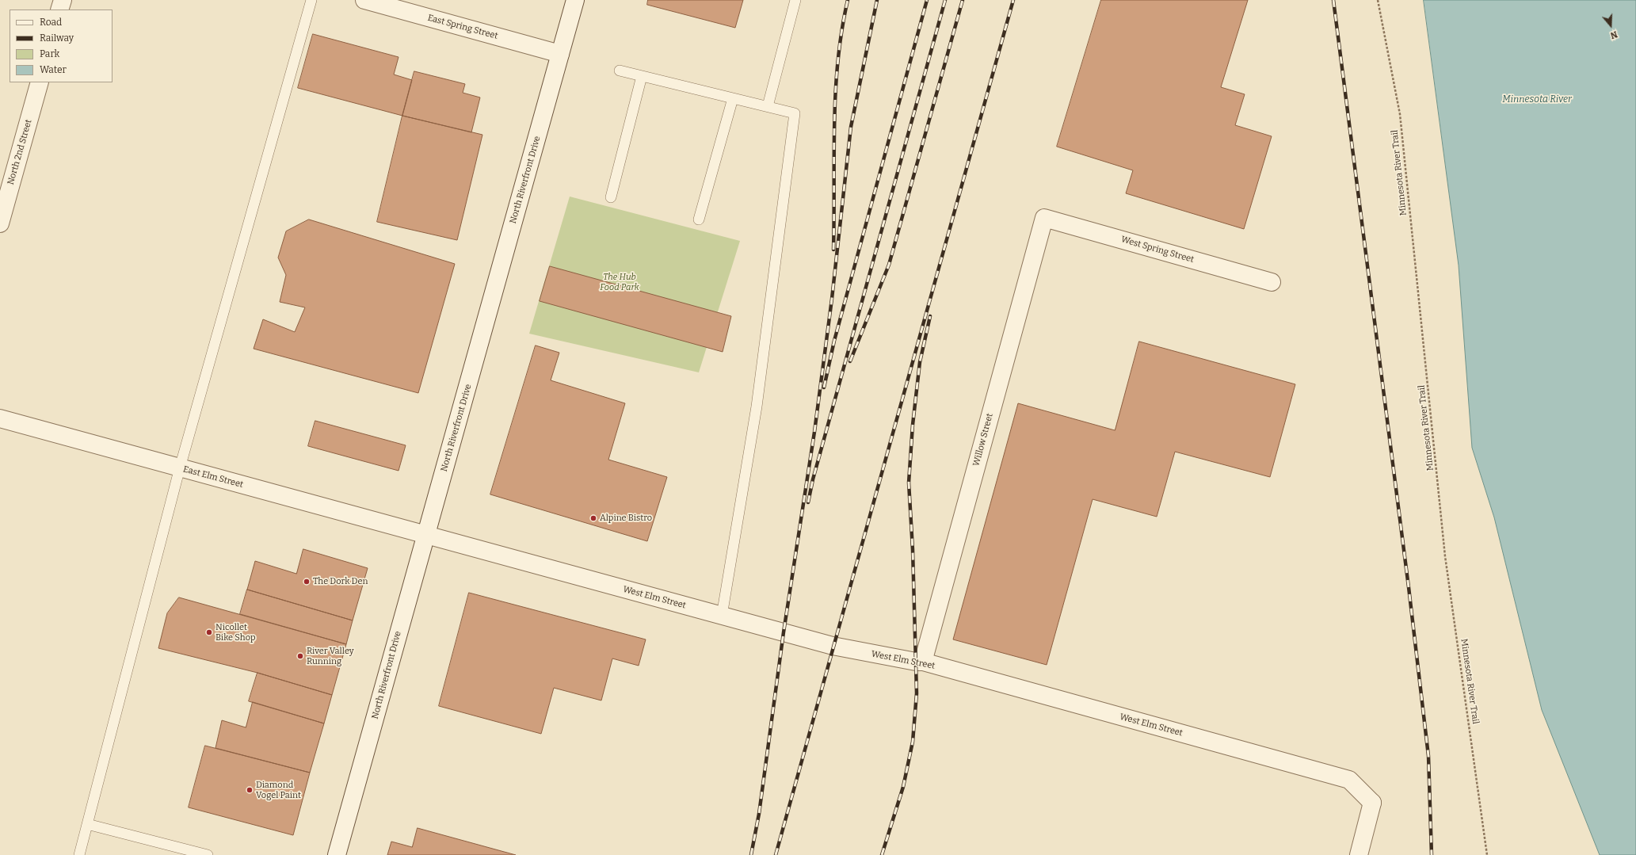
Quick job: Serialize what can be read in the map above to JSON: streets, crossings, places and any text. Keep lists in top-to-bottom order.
{
  "streets": {
    "street": [
      "East Spring Street",
      "North 2nd Street",
      "North Riverfront Drive",
      "West Spring Street",
      "Willow Street",
      "East Elm Street",
      "West Elm Street"
    ],
    "path": ["Minnesota River Trail"]
  },
  "crossings": [
    ["East Spring Street", "North Riverfront Drive"],
    ["North Riverfront Drive", "East Elm Street"],
    ["North Riverfront Drive", "West Elm Street"],
    ["West Spring Street", "Willow Street"],
    ["Willow Street", "West Elm Street"],
    ["East Elm Street", "West Elm Street"]
  ],
  "water": ["Minnesota River"],
  "parks": ["The Hub Food Park"],
  "places": [
    "Alpine Bistro",
    "The Dork Den",
    "Nicollet Bike Shop",
    "River Valley Running",
    "Diamond Vogel Paint"
  ],
  "legend": [
    "Road",
    "Railway",
    "Park",
    "Water"
  ],
  "north": "bottom"
}
